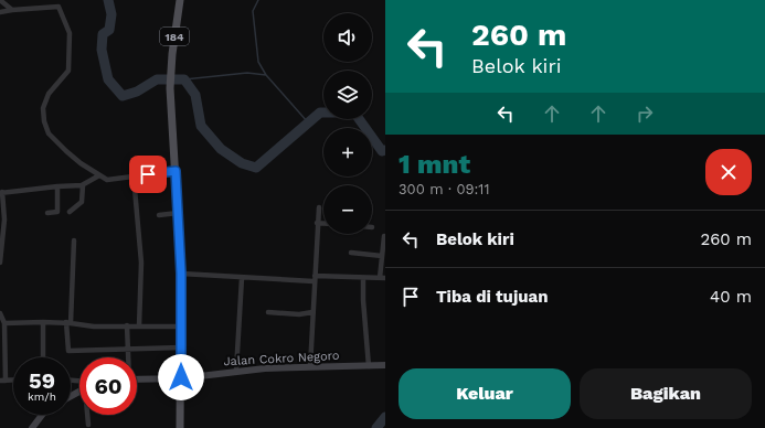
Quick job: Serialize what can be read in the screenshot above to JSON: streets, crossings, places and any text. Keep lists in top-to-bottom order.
{
  "streets": {
    "main road": ["184"],
    "street": ["Jalan Cokro Negoro"]
  },
  "crossings": [
    ["184", "Jalan Cokro Negoro"]
  ],
  "page": {
    "turn": ["260 m", "Belok kiri"],
    "map_buttons": ["+", "−"],
    "heading": ["1 mnt", "300 m · 09:11"],
    "list": [
      {
        "name": "Belok kiri",
        "value": "260 m"
      },
      {
        "name": "Tiba di tujuan",
        "value": "40 m"
      }
    ],
    "speed": "59 km/h",
    "limit": "60",
    "buttons": ["Keluar", "Bagikan"]
  }
}
